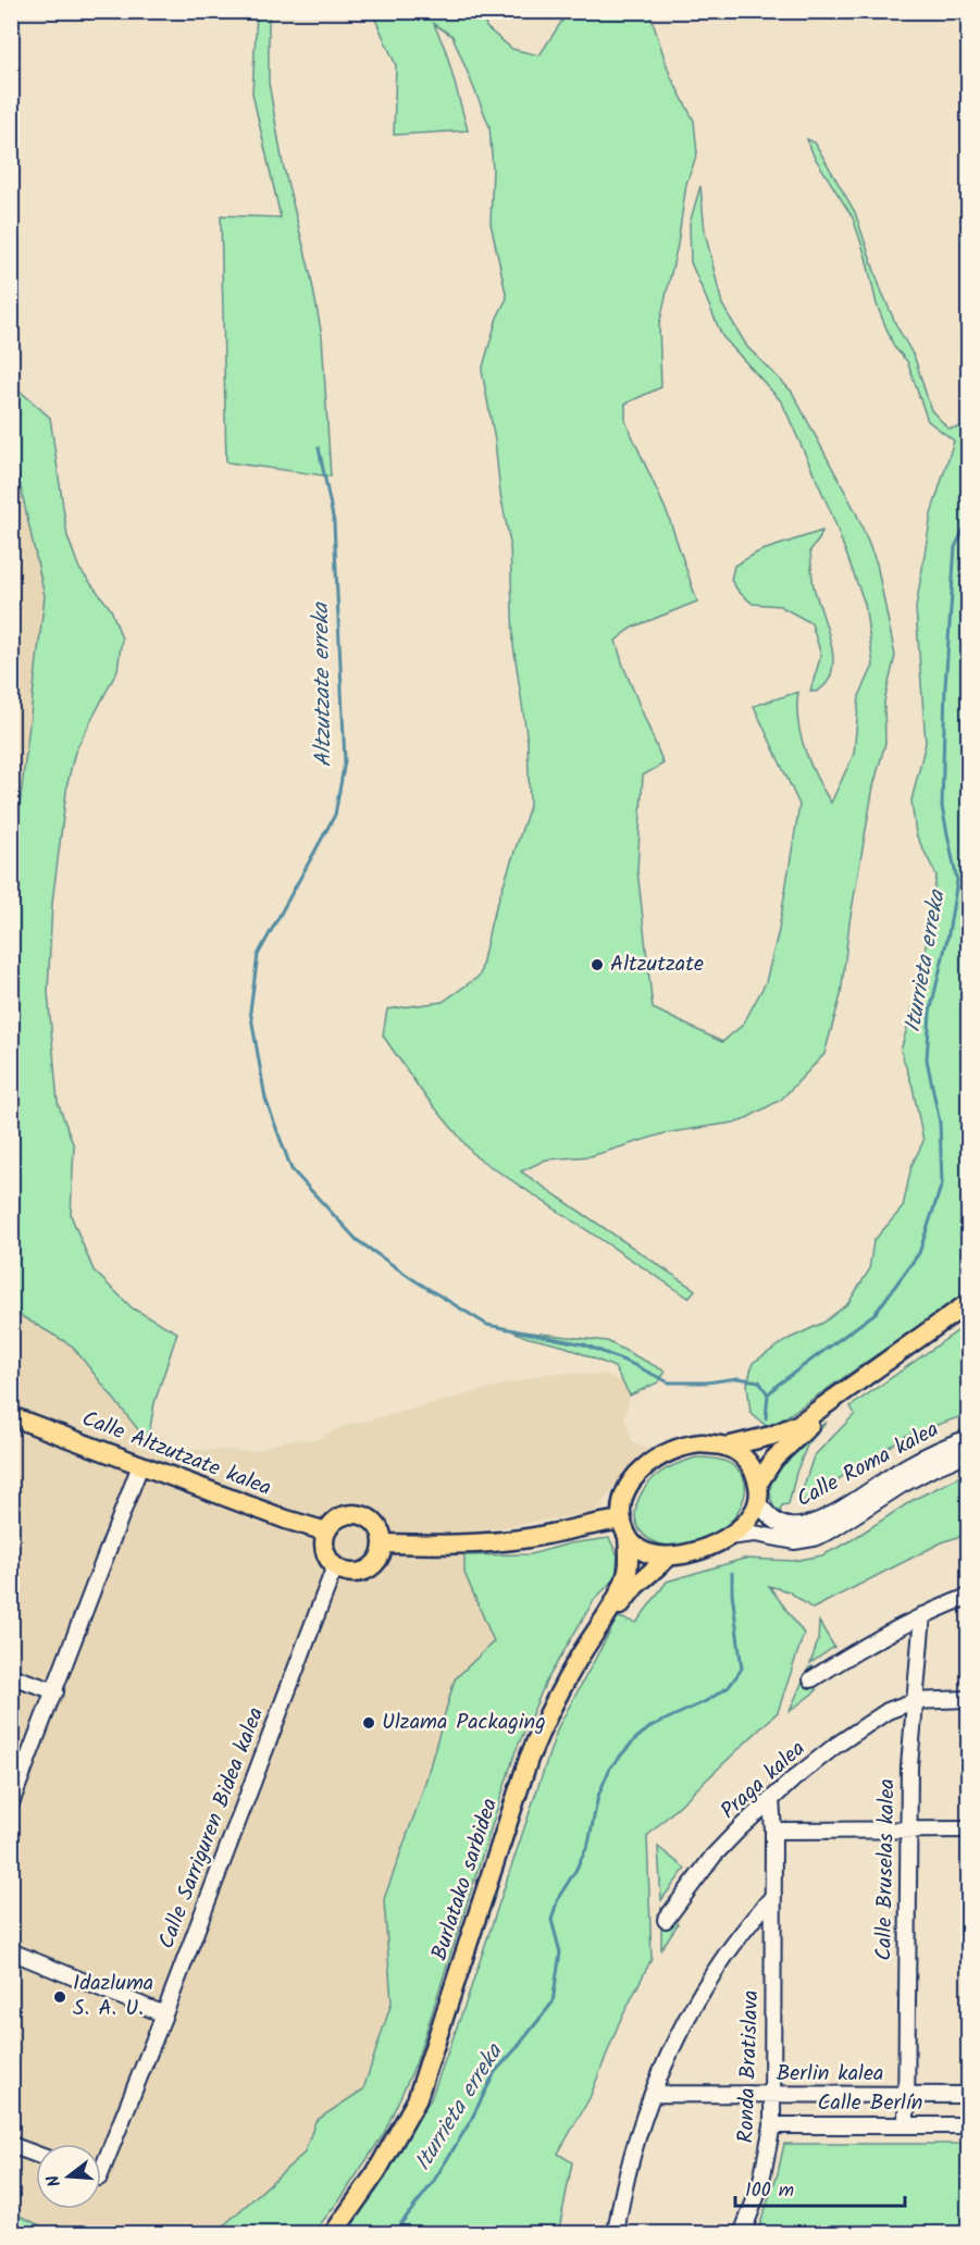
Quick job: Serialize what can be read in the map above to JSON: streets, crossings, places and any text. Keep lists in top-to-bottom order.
{
  "streets": {
    "main road": ["Calle Altzutzate kalea", "Burlatako sarbidea"],
    "street": [
      "Calle Roma kalea",
      "Praga kalea",
      "Calle Sarriguren Bidea kalea",
      "Calle Bruselas kalea",
      "Ronda Bratislava",
      "Berlin kalea",
      "Calle Berlín"
    ]
  },
  "crossings": [
    ["Calle Altzutzate kalea", "Calle Sarriguren Bidea kalea"],
    ["Calle Roma kalea", "Burlatako sarbidea"],
    ["Praga kalea", "Calle Bruselas kalea"],
    ["Praga kalea", "Ronda Bratislava"],
    ["Calle Bruselas kalea", "Berlin kalea"],
    ["Calle Bruselas kalea", "Calle Berlín"],
    ["Ronda Bratislava", "Berlin kalea"],
    ["Ronda Bratislava", "Calle Berlín"]
  ],
  "water": ["Altzutzate erreka", "Iturrieta erreka"],
  "places": ["Altzutzate", "Ulzama Packaging", "Idazluma S. A. U."],
  "scale_bar": "100 m",
  "north": "left"
}
